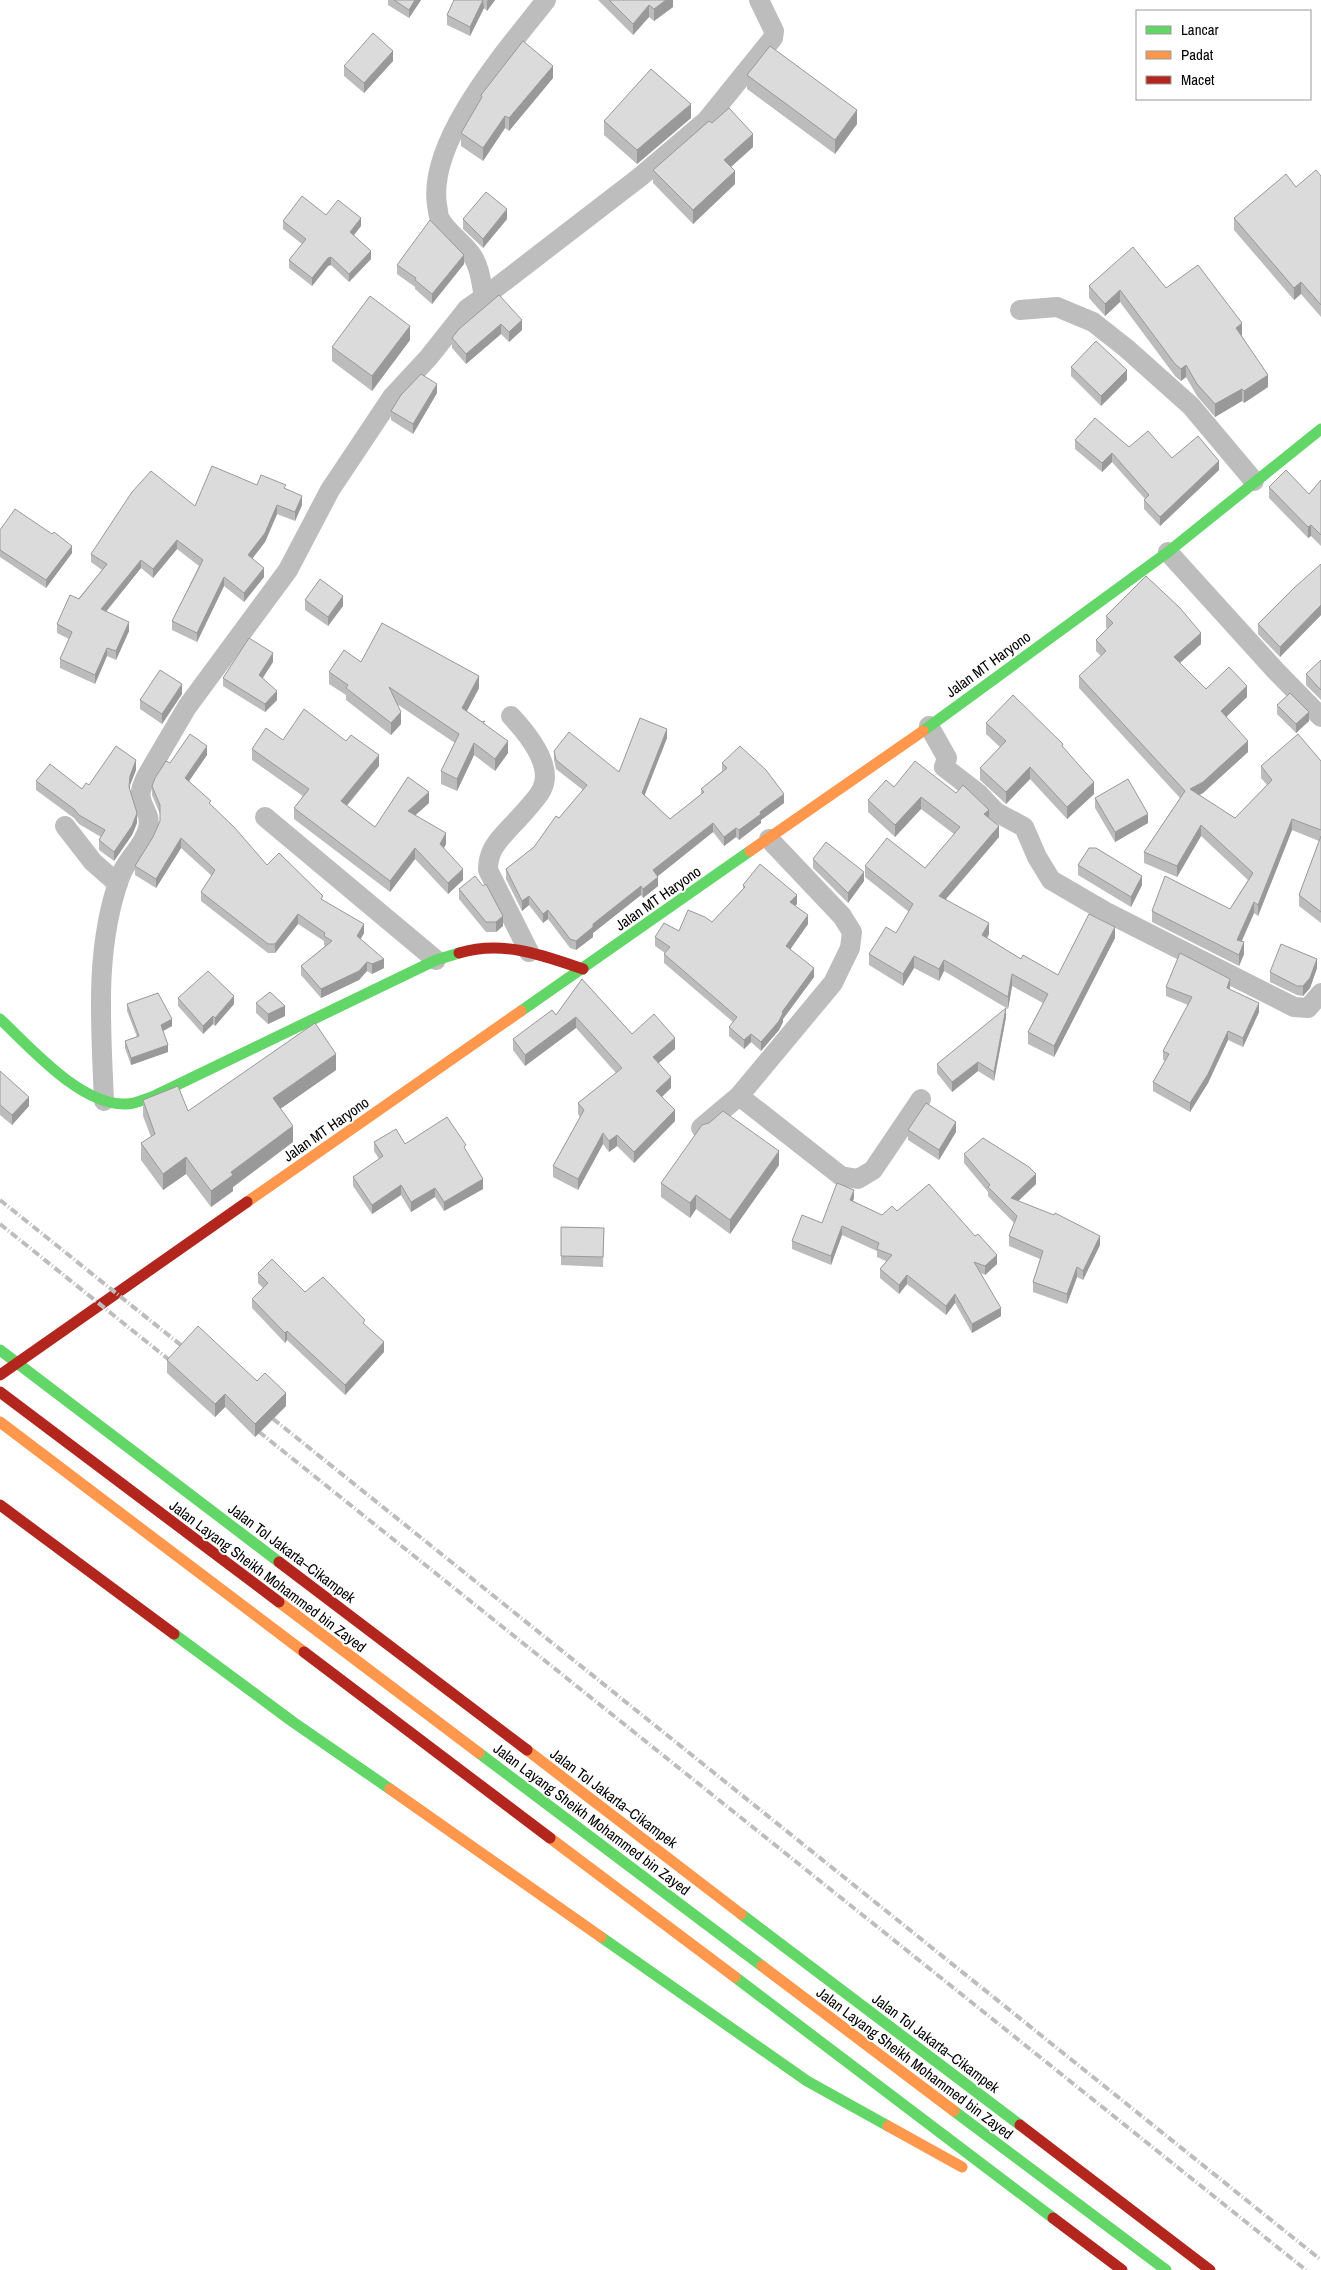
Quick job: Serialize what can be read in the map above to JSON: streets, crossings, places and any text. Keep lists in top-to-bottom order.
{
  "streets": {
    "main road": ["Jalan MT Haryono", "Jalan Tol Jakarta–Cikampek", "Jalan Layang Sheikh Mohammed bin Zayed"]
  },
  "legend": ["Lancar", "Padat", "Macet"]
}
